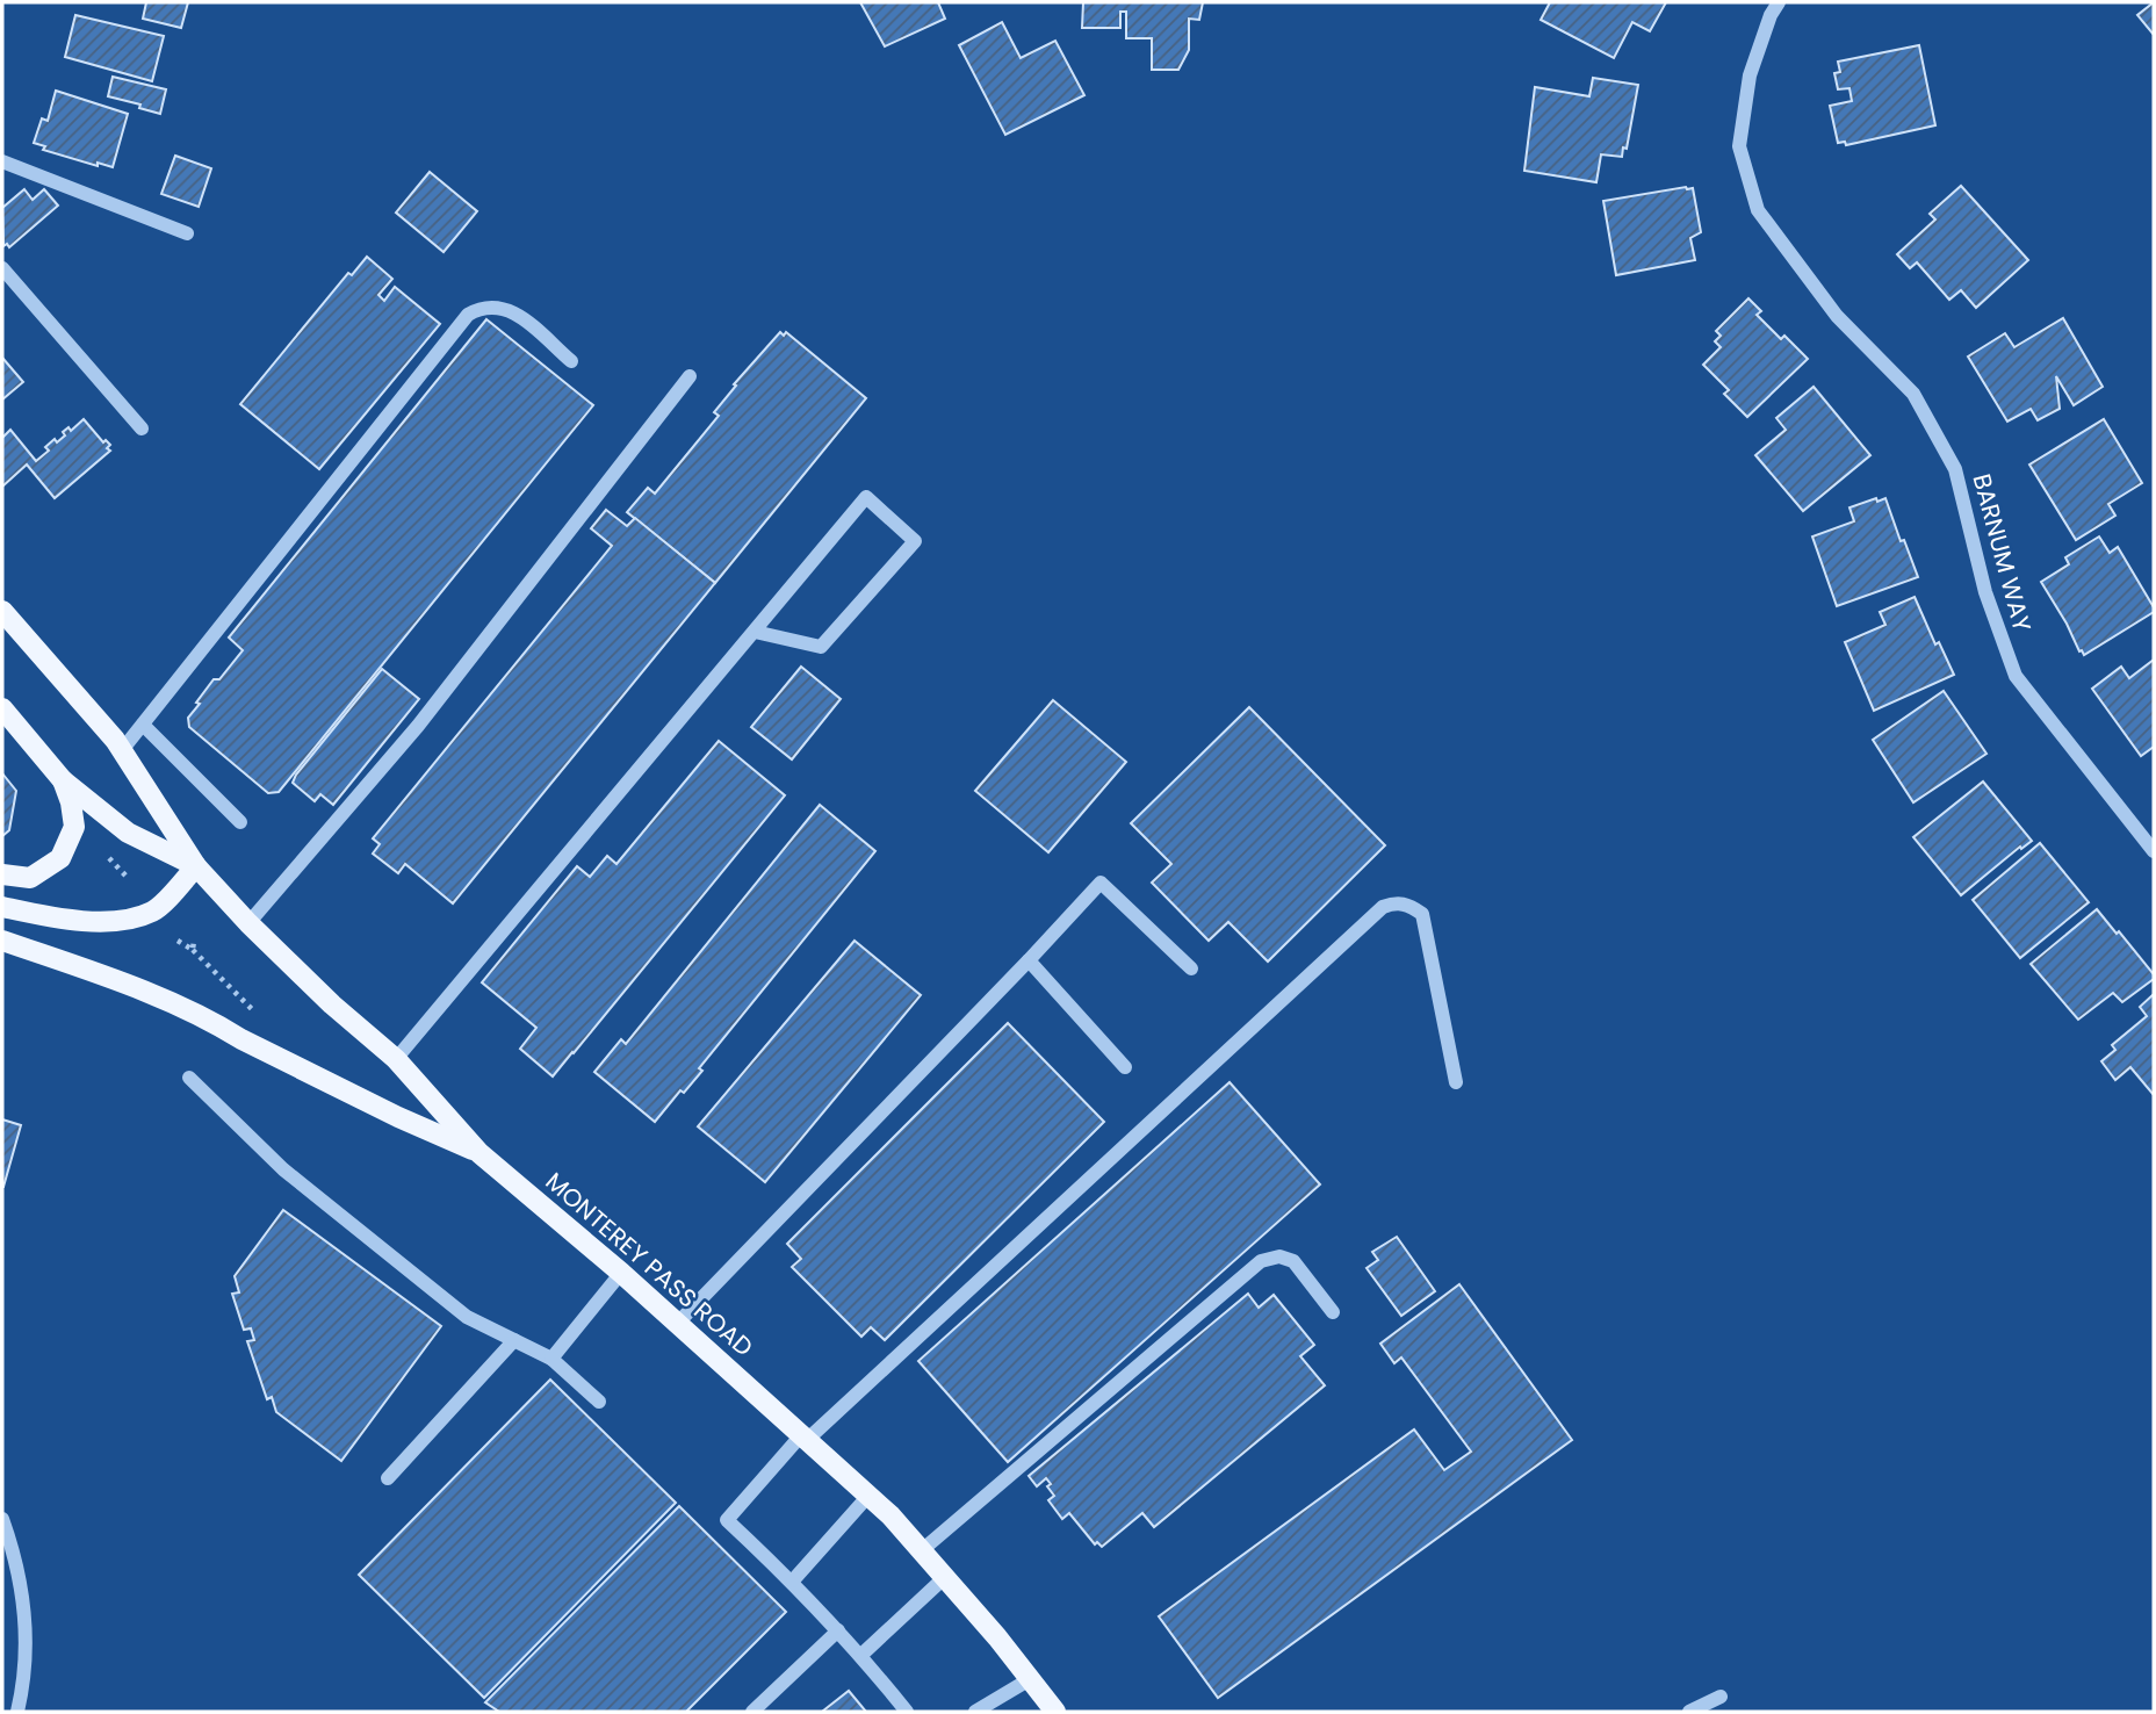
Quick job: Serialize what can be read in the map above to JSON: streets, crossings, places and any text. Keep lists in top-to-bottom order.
{
  "streets": {
    "main road": ["MONTEREY PASS ROAD"],
    "street": ["BARNUM WAY"]
  }
}
